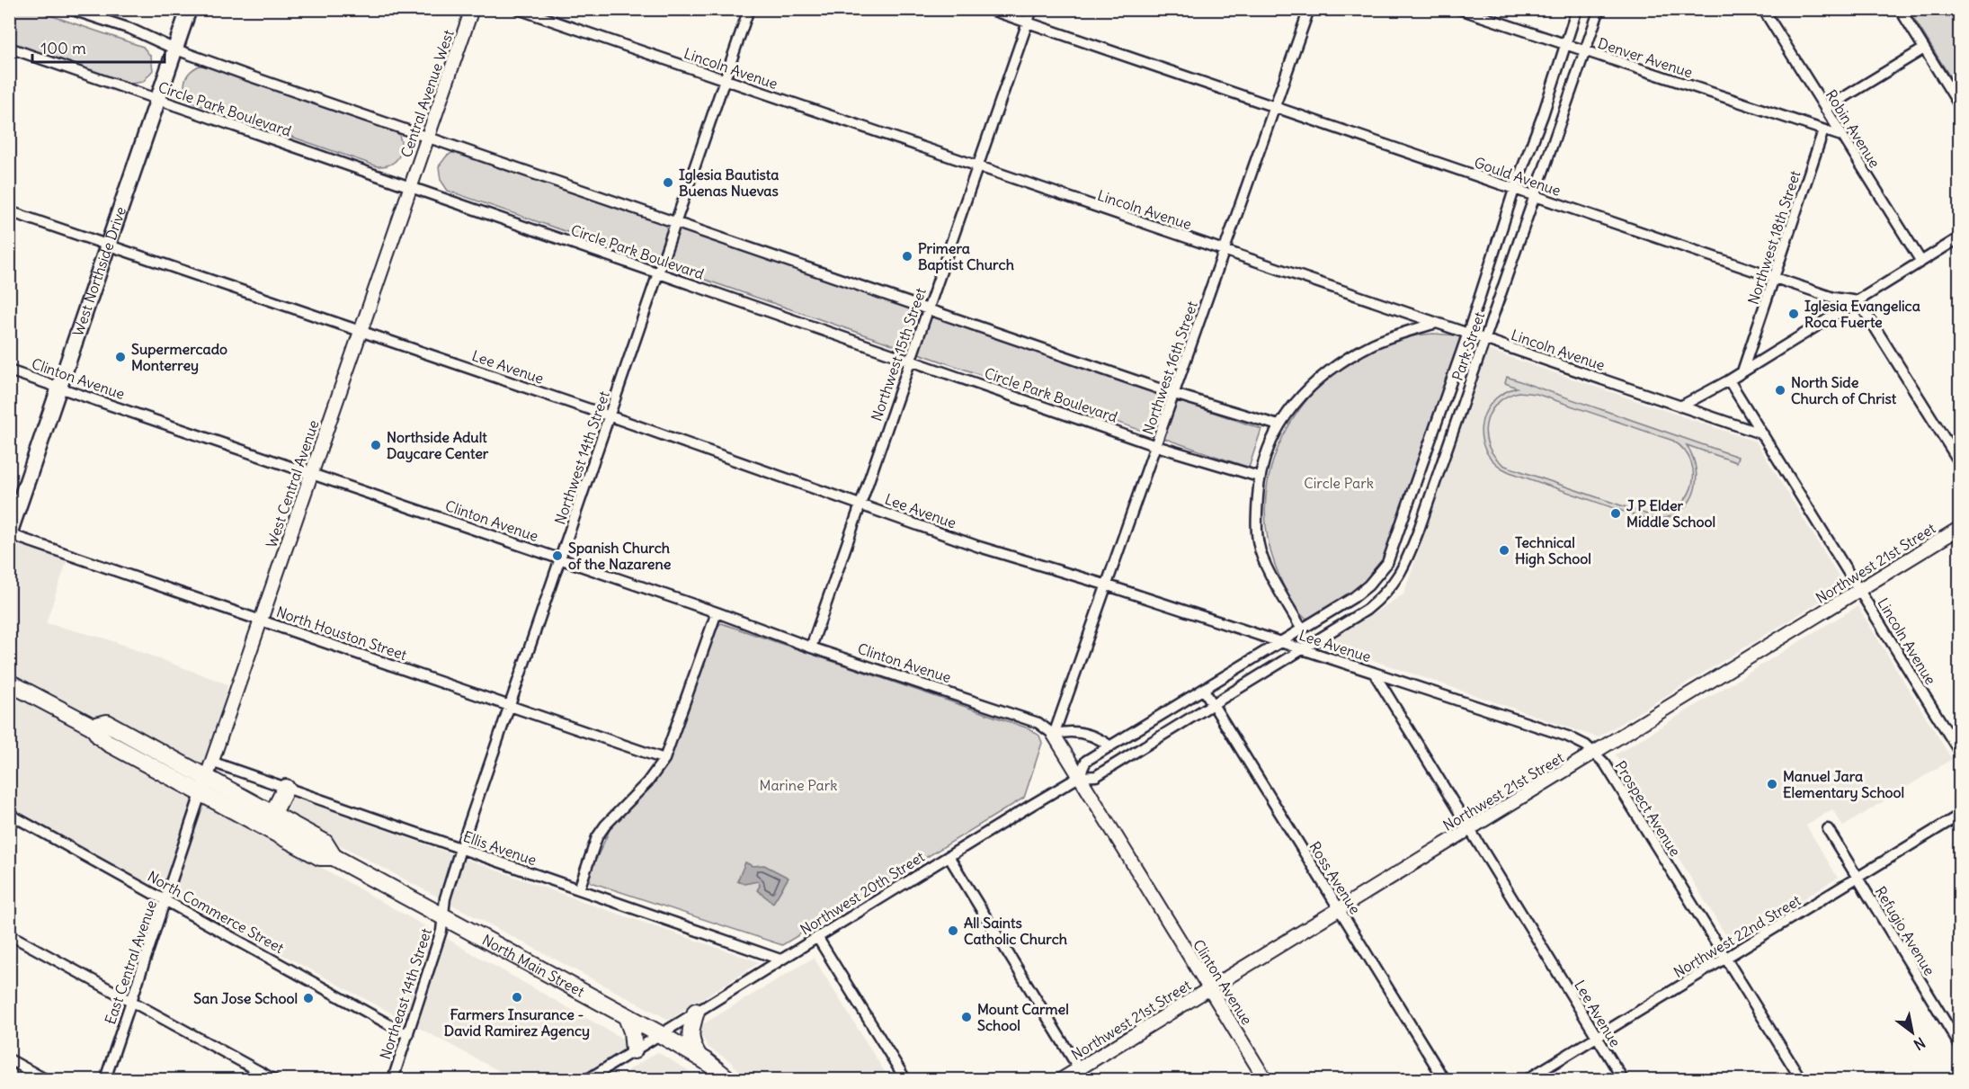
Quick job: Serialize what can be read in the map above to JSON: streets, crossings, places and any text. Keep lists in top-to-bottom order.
{
  "streets": {
    "main road": ["West Northside Drive", "North Main Street"],
    "street": [
      "Denver Avenue",
      "Lincoln Avenue",
      "Central Avenue West",
      "Circle Park Boulevard",
      "Robin Avenue",
      "Gould Avenue",
      "Northwest 18th Street",
      "Park Street",
      "Northwest 15th Street",
      "Lee Avenue",
      "Northwest 16th Street",
      "Clinton Avenue",
      "Northwest 14th Street",
      "West Central Avenue",
      "Northwest 21st Street",
      "North Houston Street",
      "Prospect Avenue",
      "Ellis Avenue",
      "Ross Avenue",
      "Northwest 20th Street",
      "North Commerce Street",
      "Refugio Avenue",
      "Northwest 22nd Street",
      "East Central Avenue",
      "Northeast 14th Street"
    ]
  },
  "crossings": [
    ["Denver Avenue", "Northwest 18th Street"],
    ["Denver Avenue", "Park Street"],
    ["Lincoln Avenue", "Park Street"],
    ["Lincoln Avenue", "Northwest 15th Street"],
    ["Lincoln Avenue", "Northwest 16th Street"],
    ["Lincoln Avenue", "Northwest 14th Street"],
    ["Lincoln Avenue", "Northwest 21st Street"],
    ["Central Avenue West", "Circle Park Boulevard"],
    ["Central Avenue West", "West Central Avenue"],
    ["Circle Park Boulevard", "West Northside Drive"],
    ["Circle Park Boulevard", "Northwest 15th Street"],
    ["Circle Park Boulevard", "Northwest 16th Street"],
    ["Circle Park Boulevard", "Northwest 14th Street"],
    ["Circle Park Boulevard", "West Central Avenue"],
    ["Gould Avenue", "Northwest 18th Street"],
    ["Gould Avenue", "Park Street"],
    ["Gould Avenue", "Northwest 15th Street"],
    ["Gould Avenue", "Northwest 16th Street"],
    ["West Northside Drive", "Lee Avenue"],
    ["West Northside Drive", "Clinton Avenue"],
    ["West Northside Drive", "North Houston Street"],
    ["Park Street", "Lee Avenue"],
    ["Park Street", "Northwest 20th Street"],
    ["Northwest 15th Street", "Lee Avenue"],
    ["Northwest 15th Street", "Clinton Avenue"],
    ["Lee Avenue", "Northwest 16th Street"],
    ["Lee Avenue", "Northwest 14th Street"],
    ["Lee Avenue", "West Central Avenue"],
    ["Lee Avenue", "Northwest 21st Street"],
    ["Lee Avenue", "Prospect Avenue"],
    ["Lee Avenue", "Northwest 20th Street"],
    ["Lee Avenue", "Northwest 22nd Street"],
    ["Northwest 16th Street", "Clinton Avenue"],
    ["Clinton Avenue", "Northwest 14th Street"],
    ["Clinton Avenue", "West Central Avenue"],
    ["Clinton Avenue", "Northwest 21st Street"],
    ["Clinton Avenue", "Northwest 20th Street"],
    ["Northwest 14th Street", "North Houston Street"],
    ["Northwest 14th Street", "Ellis Avenue"],
    ["Northwest 14th Street", "North Main Street"],
    ["Northwest 14th Street", "Northeast 14th Street"],
    ["West Central Avenue", "North Houston Street"],
    ["West Central Avenue", "Ellis Avenue"],
    ["West Central Avenue", "East Central Avenue"],
    ["West Central Avenue", "North Main Street"],
    ["Northwest 21st Street", "Prospect Avenue"],
    ["Northwest 21st Street", "Ross Avenue"],
    ["Prospect Avenue", "Northwest 22nd Street"],
    ["Ellis Avenue", "Northwest 20th Street"],
    ["Ross Avenue", "Northwest 20th Street"],
    ["Northwest 20th Street", "North Main Street"],
    ["North Commerce Street", "East Central Avenue"],
    ["North Commerce Street", "Northeast 14th Street"],
    ["Refugio Avenue", "Northwest 22nd Street"],
    ["East Central Avenue", "North Main Street"],
    ["North Main Street", "Northeast 14th Street"]
  ],
  "parks": ["Circle Park", "Marine Park"],
  "places": [
    "Iglesia Bautista Buenas Nuevas",
    "Primera Baptist Church",
    "Iglesia Evangelica Roca Fuerte",
    "Supermercado Monterrey",
    "North Side Church of Christ",
    "Northside Adult Daycare Center",
    "J P Elder Middle School",
    "Technical High School",
    "Spanish Church of the Nazarene",
    "Manuel Jara Elementary School",
    "All Saints Catholic Church",
    "Farmers Insurance - David Ramirez Agency",
    "San Jose School",
    "Mount Carmel School"
  ],
  "scale_bar": "100 m",
  "north": "bottom right"
}
